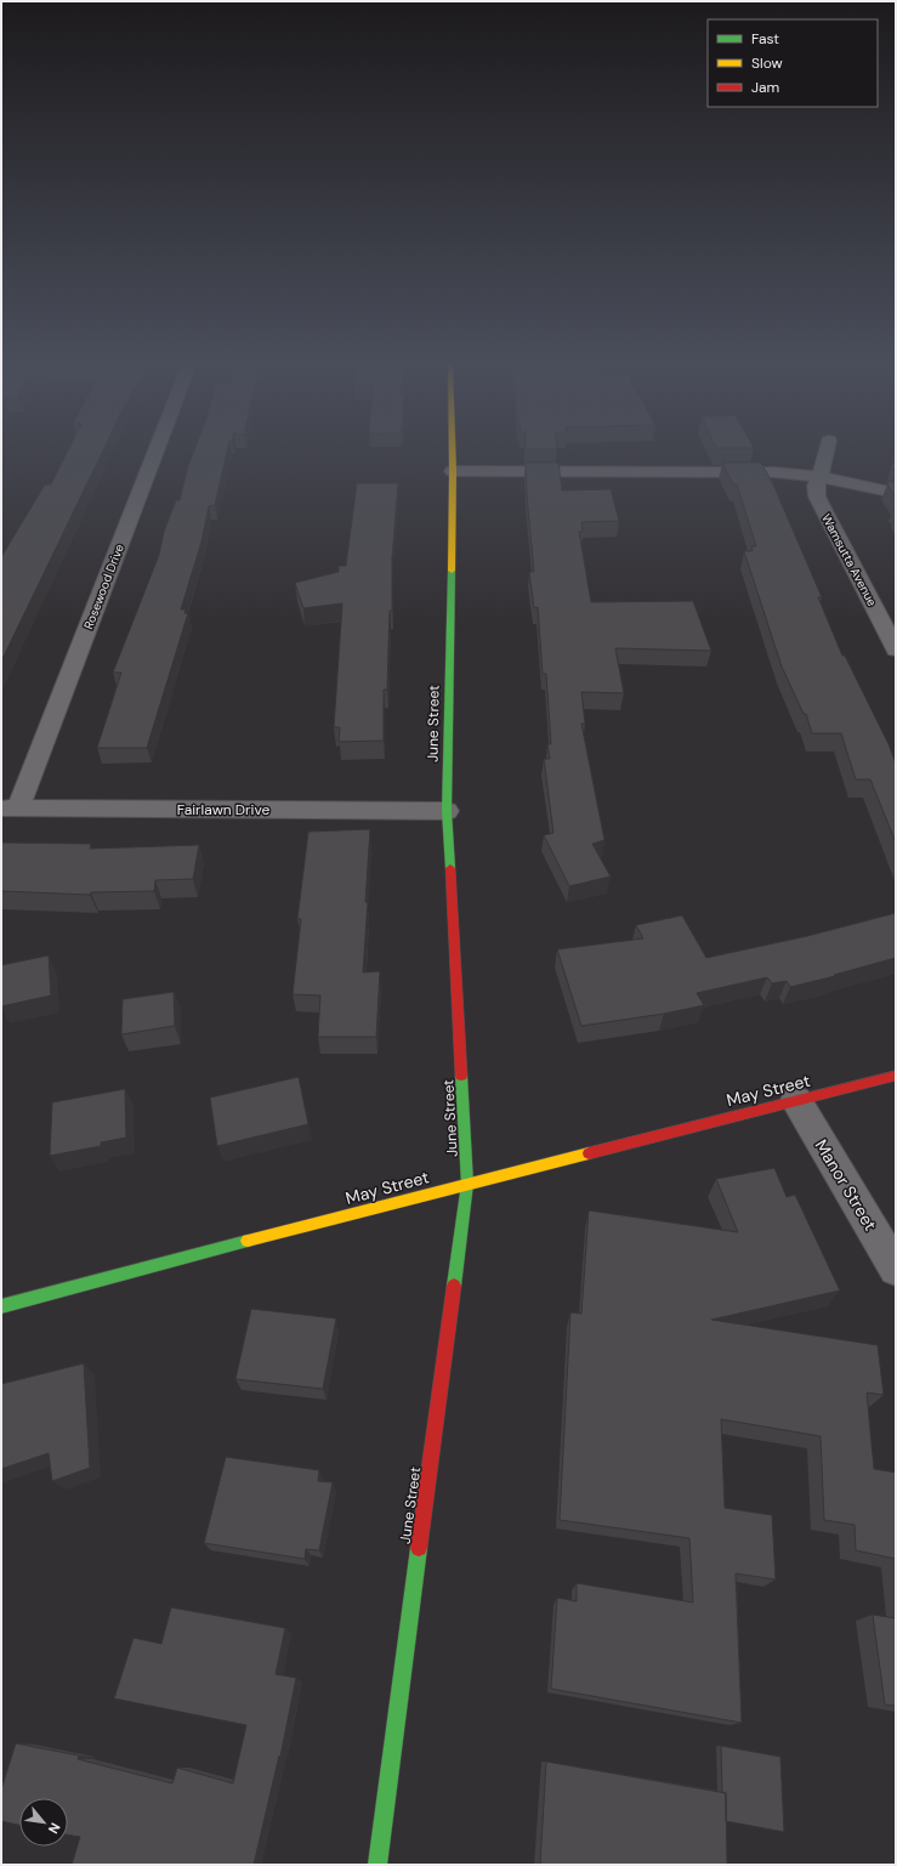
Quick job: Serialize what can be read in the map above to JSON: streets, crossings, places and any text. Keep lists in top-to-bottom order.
{
  "streets": {
    "street": [
      "Wamsutta Avenue",
      "Rosewood Drive",
      "June Street",
      "Fairlawn Drive",
      "May Street",
      "Manor Street"
    ]
  },
  "crossings": [
    ["Rosewood Drive", "Fairlawn Drive"],
    ["June Street", "Fairlawn Drive"],
    ["June Street", "May Street"],
    ["May Street", "Manor Street"]
  ],
  "legend": ["Fast", "Slow", "Jam"],
  "north": "bottom right"
}
